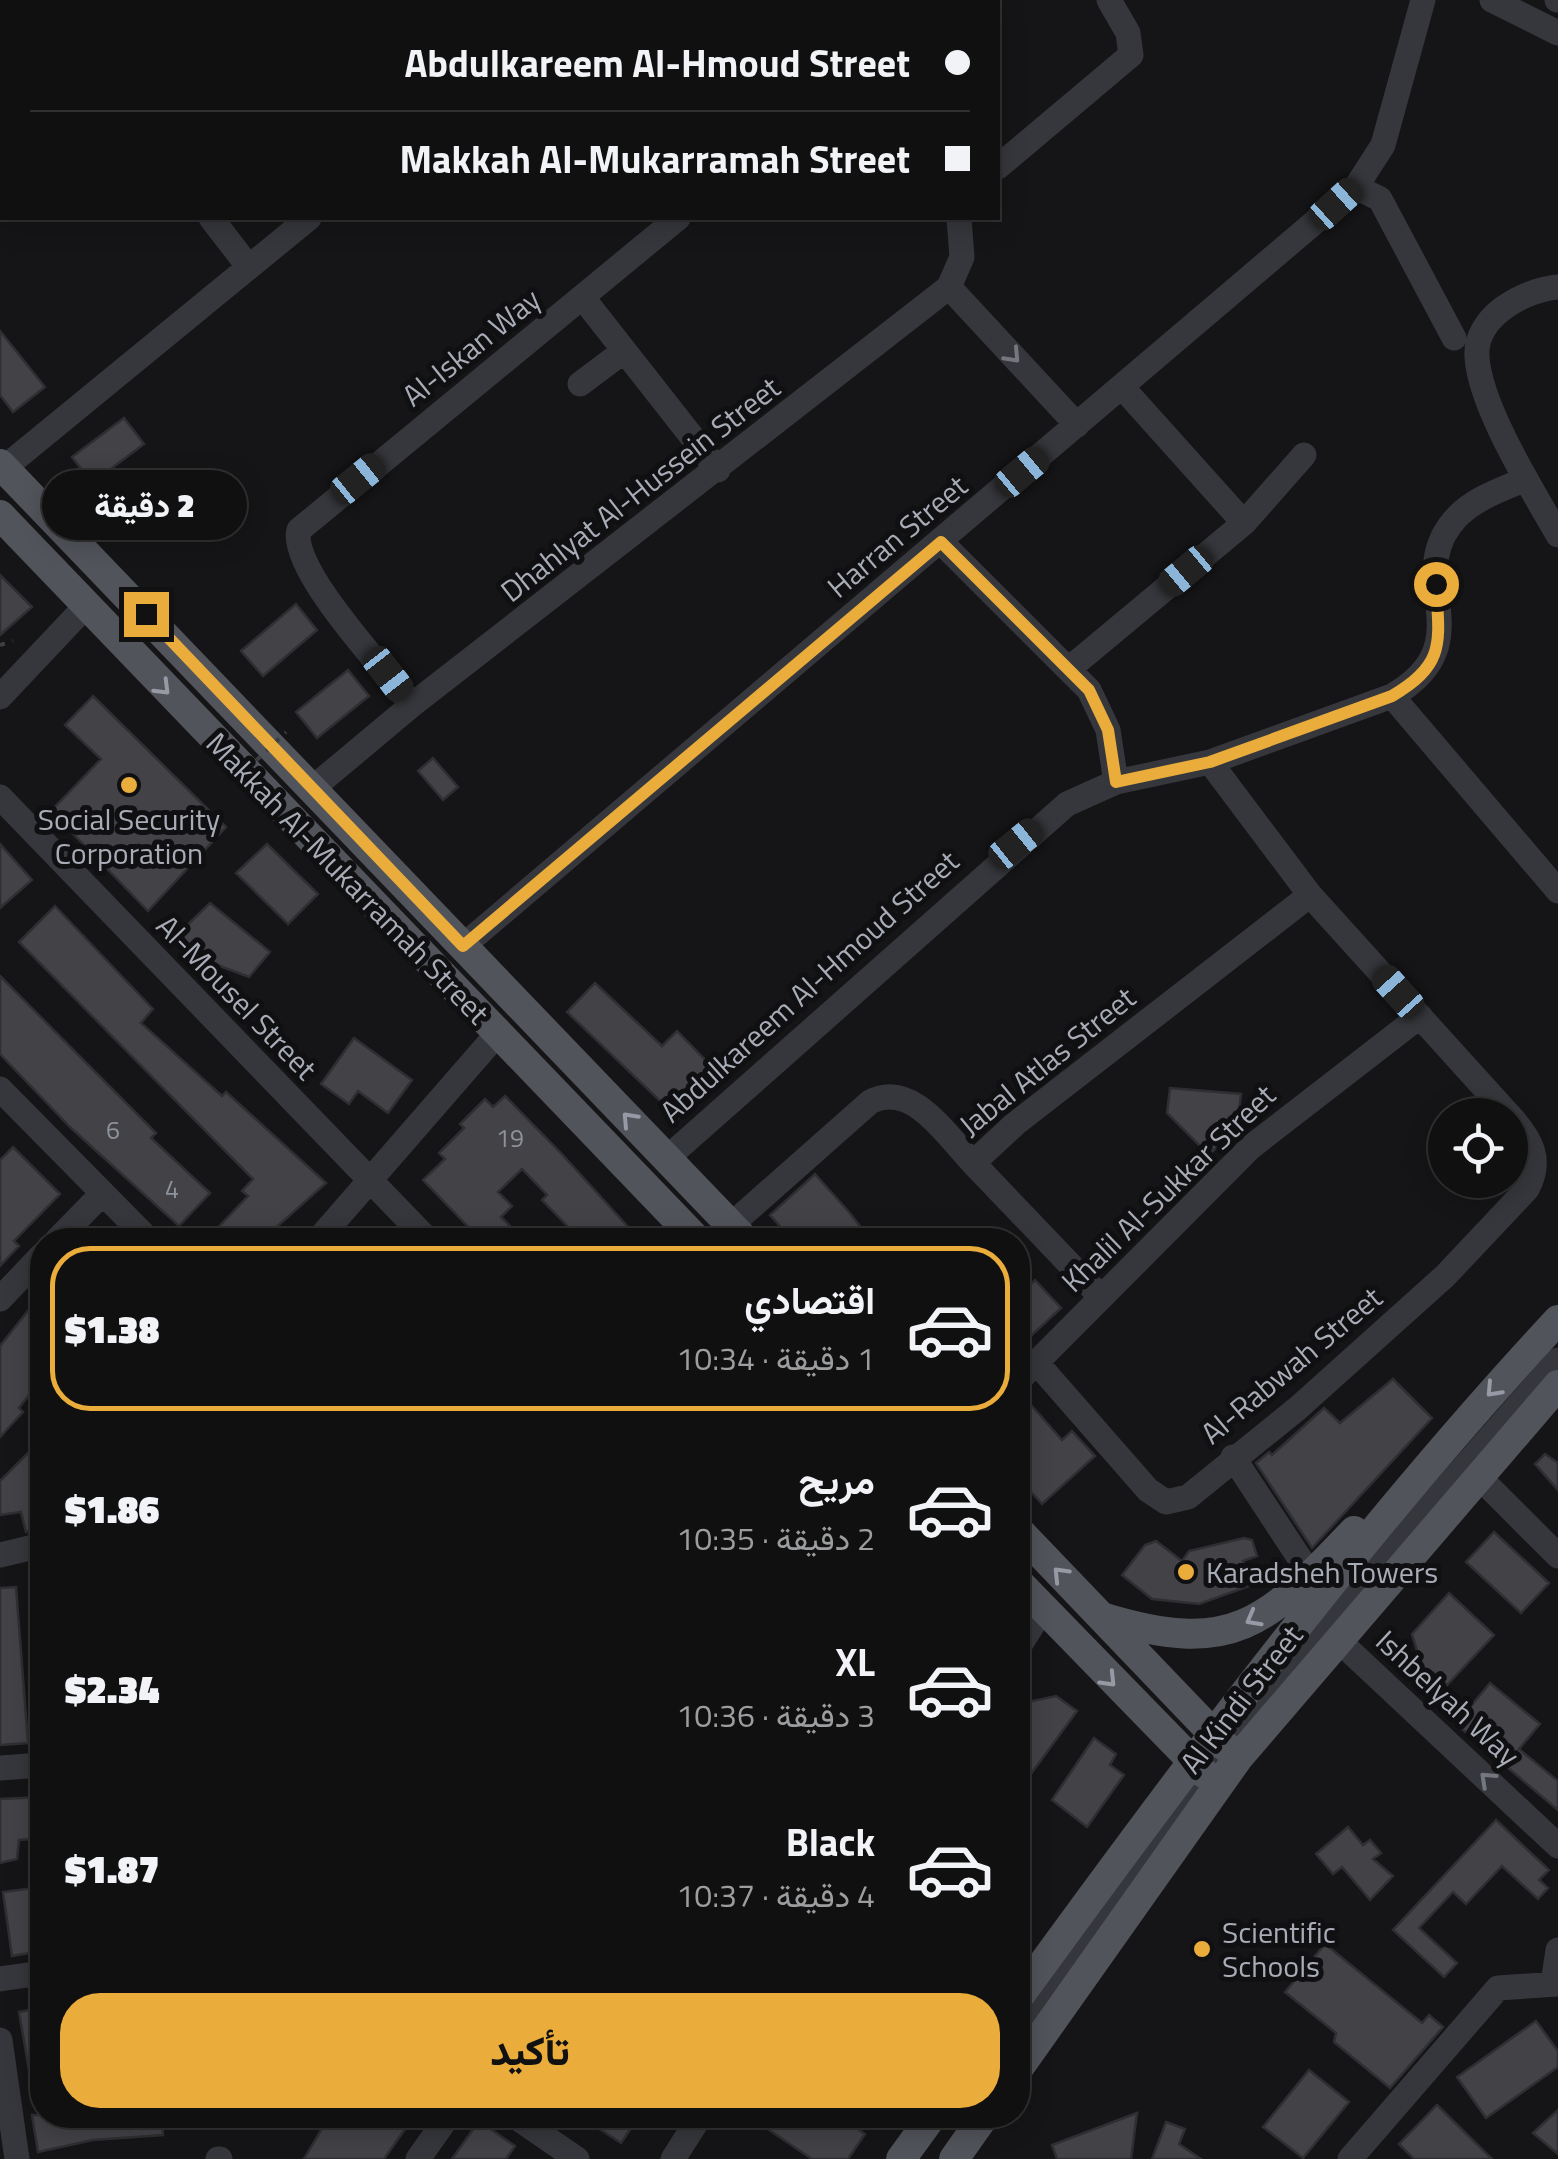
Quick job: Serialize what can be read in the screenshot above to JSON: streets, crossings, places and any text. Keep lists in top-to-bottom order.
{
  "streets": {
    "main road": ["Makkah Al-Mukarramah Street", "Al Kindi Street"],
    "street": [
      "Al-Iskan Way",
      "DhahIyat Al-Hussein Street",
      "Harran Street",
      "Abdulkareem Al-Hmoud Street",
      "Al-Mousel Street",
      "Jabal Atlas Street",
      "Khalil Al-Sukkar Street",
      "Al-Rabwah Street",
      "Ishbelyah Way"
    ]
  },
  "crossings": [
    ["Al-Iskan Way", "DhahIyat Al-Hussein Street"],
    ["DhahIyat Al-Hussein Street", "Makkah Al-Mukarramah Street"],
    ["Harran Street", "Makkah Al-Mukarramah Street"],
    ["Makkah Al-Mukarramah Street", "Abdulkareem Al-Hmoud Street"],
    ["Abdulkareem Al-Hmoud Street", "Al-Rabwah Street"],
    ["Jabal Atlas Street", "Khalil Al-Sukkar Street"],
    ["Jabal Atlas Street", "Al-Rabwah Street"],
    ["Khalil Al-Sukkar Street", "Al-Rabwah Street"]
  ],
  "places": ["Social Security Corporation", "Karadsheh Towers", "Scientific Schools"],
  "house_numbers": ["6", "19", "4"],
  "page": {
    "banner": ["Abdulkareem Al-Hmoud Street", "Makkah Al-Mukarramah Street"],
    "bubble": "2 دقيقة",
    "list": [
      {
        "name": "اقتصادي",
        "note": "1 دقيقة · 10:34",
        "value": "$1.38"
      },
      {
        "name": "مريح",
        "note": "2 دقيقة · 10:35",
        "value": "$1.86"
      },
      {
        "name": "XL",
        "note": "3 دقيقة · 10:36",
        "value": "$2.34"
      },
      {
        "name": "Black",
        "note": "4 دقيقة · 10:37",
        "value": "$1.87"
      }
    ],
    "buttons": "تأكيد"
  }
}
